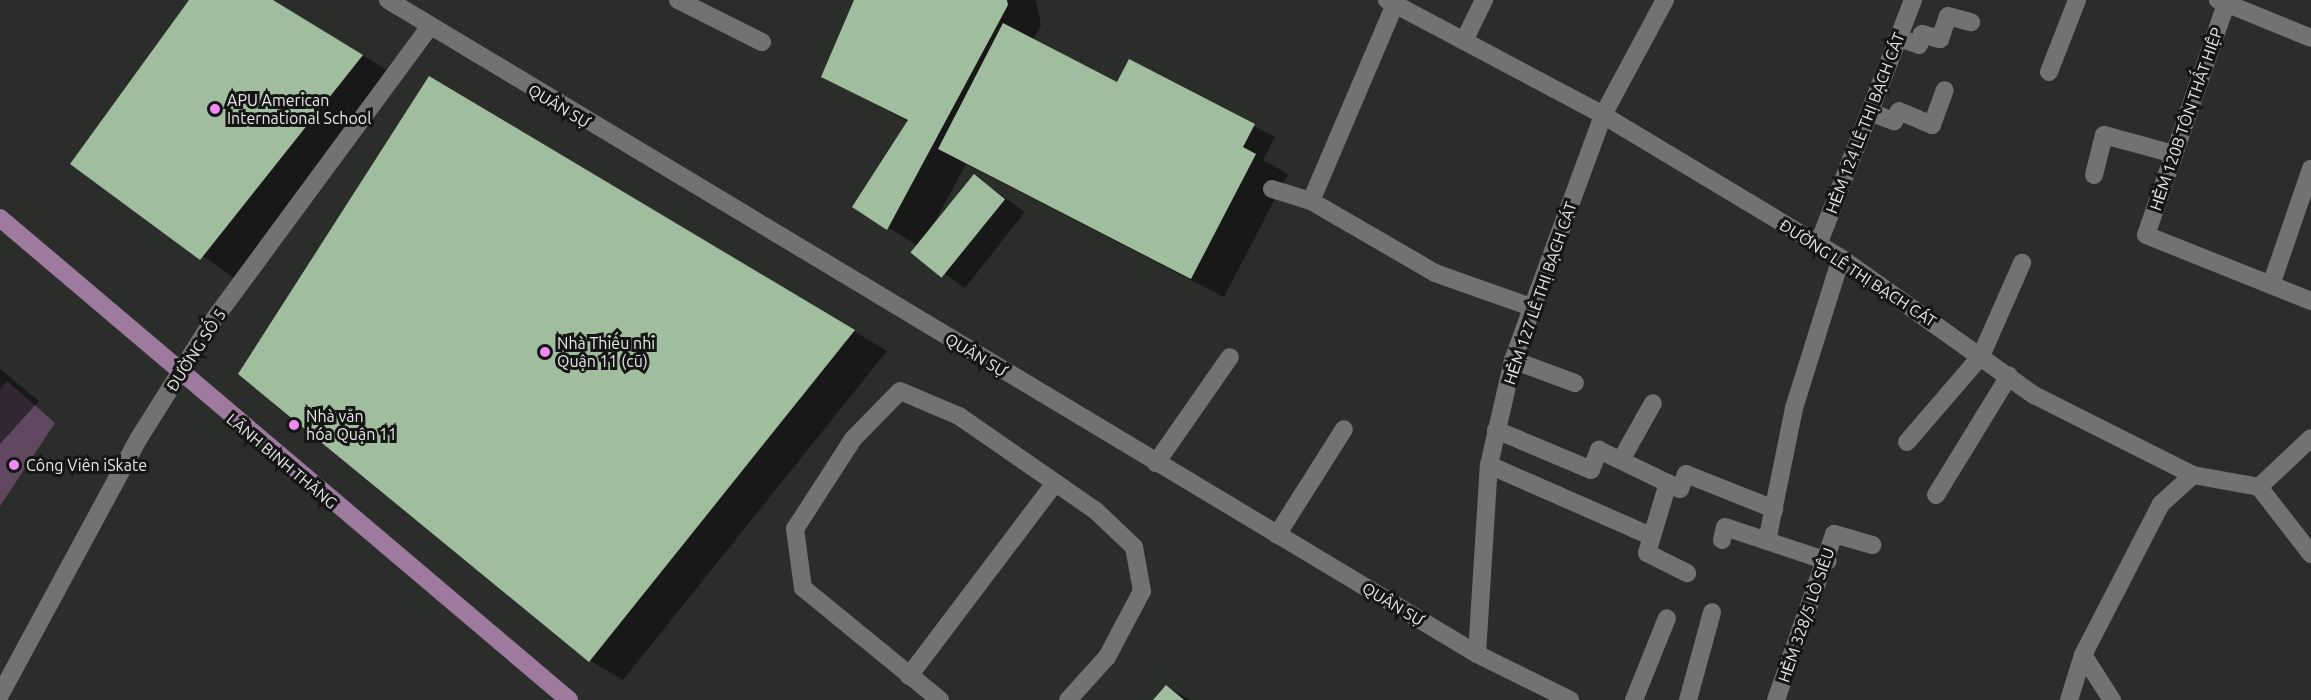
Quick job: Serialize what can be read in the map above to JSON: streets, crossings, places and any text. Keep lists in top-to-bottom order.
{
  "streets": {
    "main road": ["LÃNH BINH THĂNG"],
    "street": [
      "QUÂN SỰ",
      "HẺM 120B TÔN THẤT HIỆP",
      "HẺM 124 LÊ THỊ BẠCH CÁT",
      "ĐƯỜNG LÊ THỊ BẠCH CÁT",
      "HẺM 127 LÊ THỊ BẠCH CÁT",
      "ĐƯỜNG SỐ 5",
      "HẺM 328/5 LÒ SIÊU"
    ]
  },
  "crossings": [
    ["QUÂN SỰ", "HẺM 127 LÊ THỊ BẠCH CÁT"],
    ["QUÂN SỰ", "ĐƯỜNG SỐ 5"],
    ["HẺM 124 LÊ THỊ BẠCH CÁT", "ĐƯỜNG LÊ THỊ BẠCH CÁT"],
    ["ĐƯỜNG LÊ THỊ BẠCH CÁT", "HẺM 127 LÊ THỊ BẠCH CÁT"],
    ["ĐƯỜNG SỐ 5", "LÃNH BINH THĂNG"]
  ],
  "places": [
    "APU American International School",
    "Nhà Thiếu nhi Quận 11 (cũ)",
    "Nhà văn hóa Quận 11",
    "Công Viên iSkate"
  ]
}
